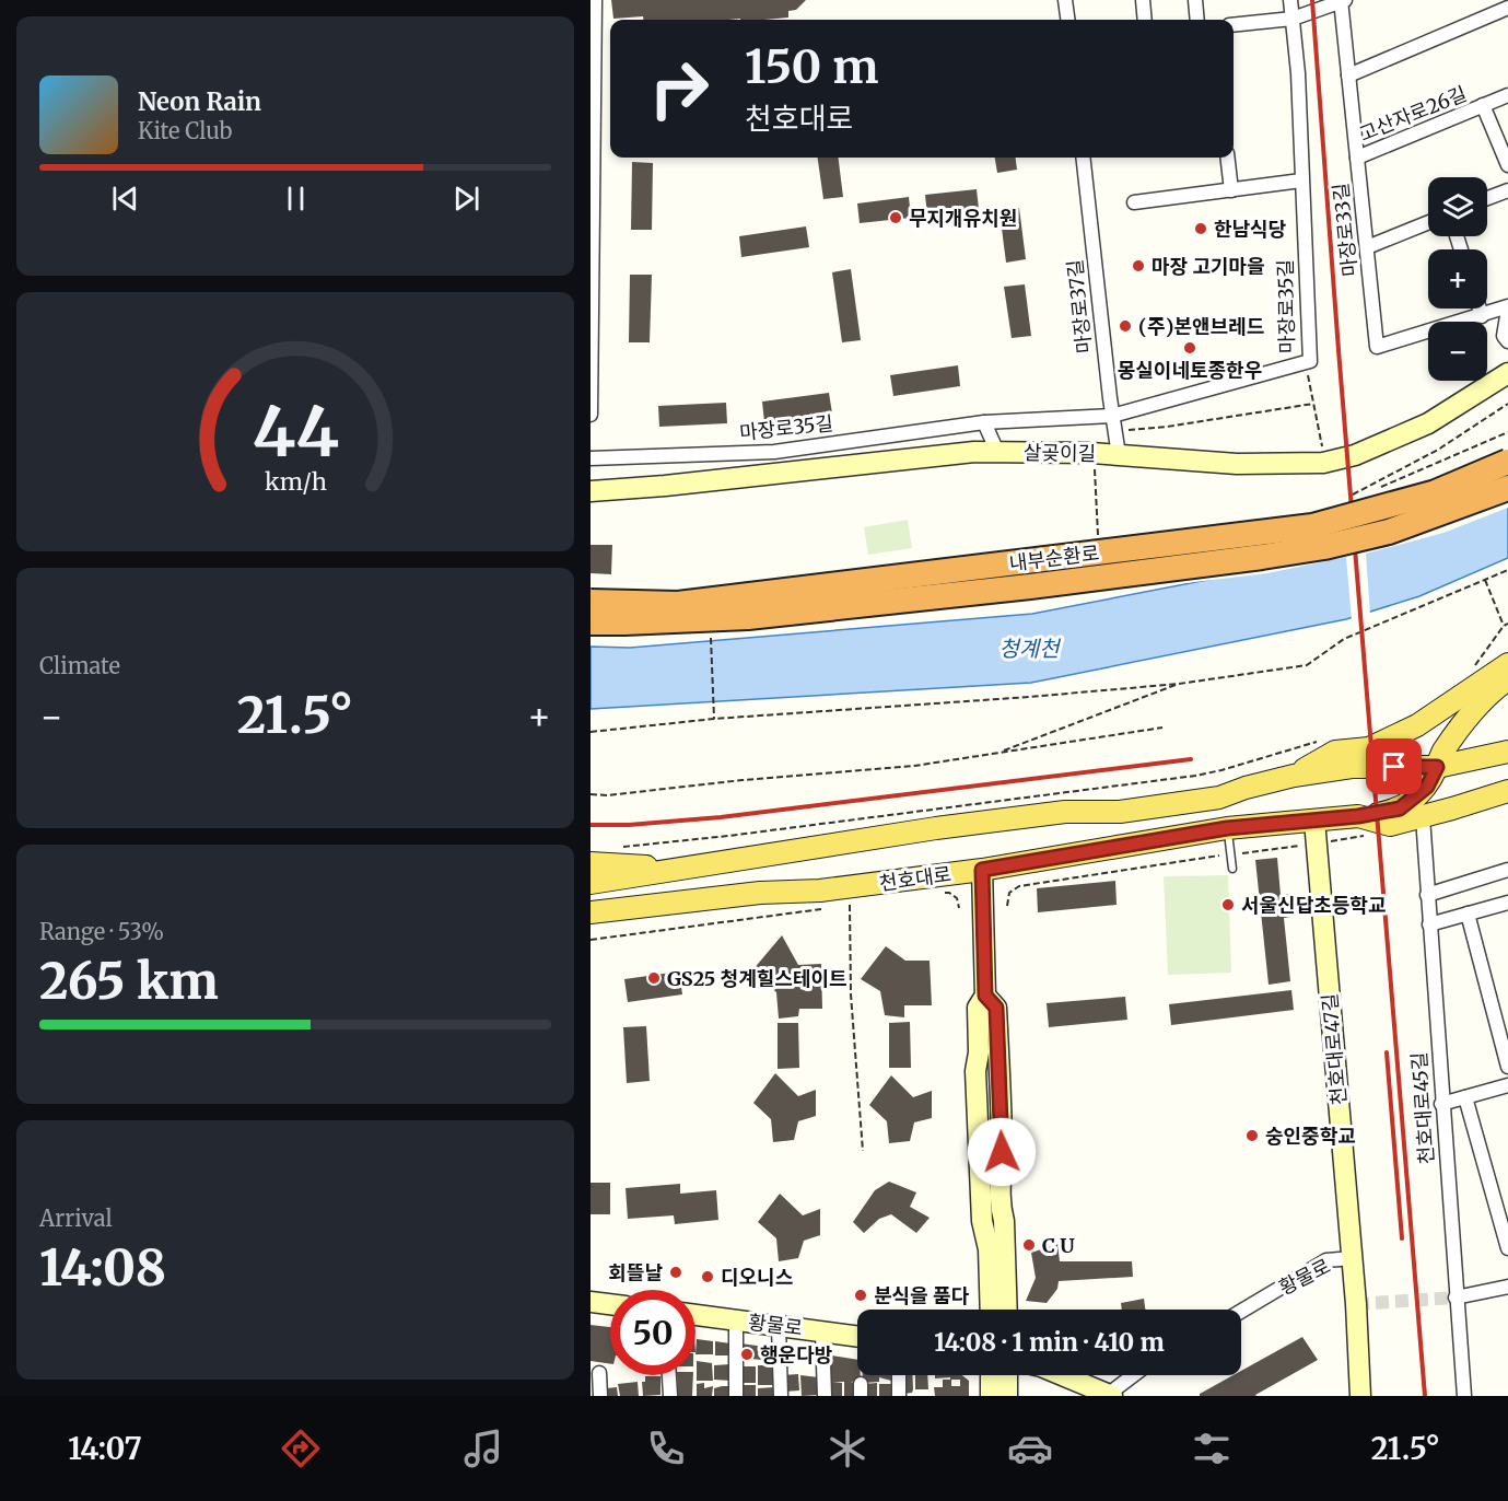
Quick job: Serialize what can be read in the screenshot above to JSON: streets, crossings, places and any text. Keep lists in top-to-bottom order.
{
  "streets": {
    "highway": ["내부순환로"],
    "main road": [
      "살곶이길",
      "천호대로",
      "천호대로47길",
      "황물로"
    ],
    "street": [
      "고산자로26길",
      "마장로33길",
      "마장로37길",
      "마장로35길",
      "천호대로45길"
    ]
  },
  "crossings": [
    ["고산자로26길", "마장로33길"],
    ["마장로37길", "마장로35길"],
    ["마장로37길", "살곶이길"],
    ["천호대로", "천호대로47길"],
    ["천호대로", "천호대로45길"],
    ["천호대로47길", "황물로"]
  ],
  "water": ["청계천"],
  "places": [
    "무지개유치원",
    "한남식당",
    "마장 고기마을",
    "(주)본앤브레드",
    "몽실이네토종한우",
    "서울신답초등학교",
    "GS25 청계힐스테이트",
    "숭인중학교",
    "C U",
    "회뜰날",
    "디오니스",
    "분식을 품다",
    "행운다방"
  ],
  "page": {
    "turn": ["150 m", "천호대로"],
    "song": ["Neon Rain", "Kite Club"],
    "map_buttons": ["+", "−"],
    "tile": [
      "Climate",
      ["Range · 53%", "265 km"],
      ["Arrival", "14:08"]
    ],
    "heat": ["−", "21.5°", "+"],
    "limit": "50",
    "trip": "14:08 · 1 min · 410 m",
    "tabs": ["14:07", "21.5°"],
    "gauge": ["44", "km/h"]
  }
}
